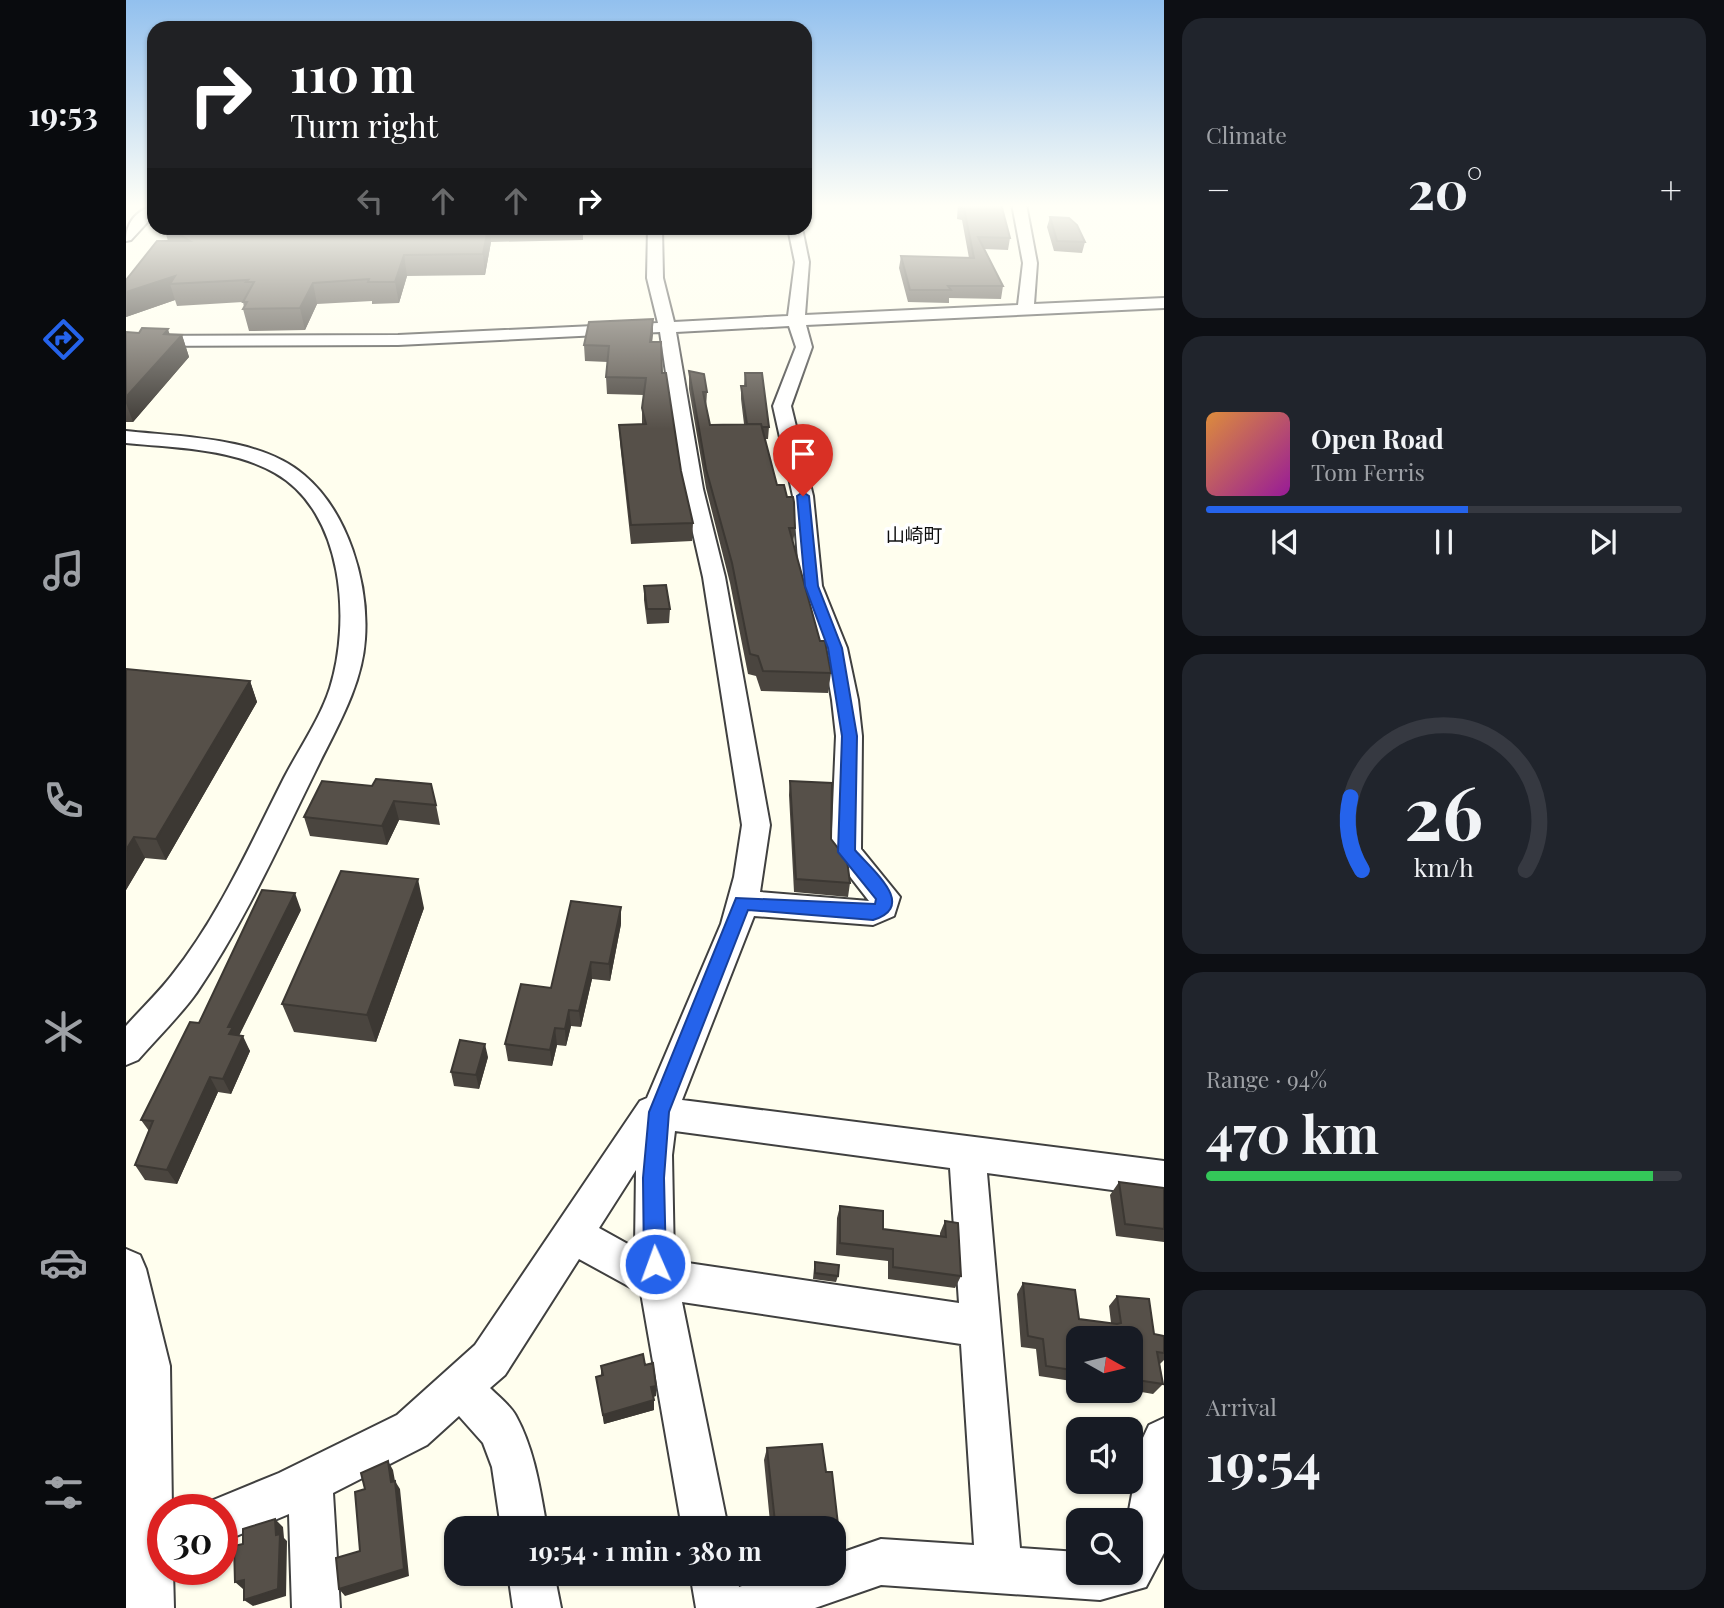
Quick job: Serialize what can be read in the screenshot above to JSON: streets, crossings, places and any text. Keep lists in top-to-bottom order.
{
  "districts": ["山崎町"],
  "north": "right",
  "page": {
    "tabs": "19:53",
    "tile": [
      "Climate",
      ["Range · 94%", "470 km"],
      ["Arrival", "19:54"]
    ],
    "turn": ["110 m", "Turn right"],
    "heat": ["−", "20°", "+"],
    "song": ["Open Road", "Tom Ferris"],
    "limit": "30",
    "trip": "19:54 · 1 min · 380 m",
    "gauge": ["26", "km/h"]
  }
}
